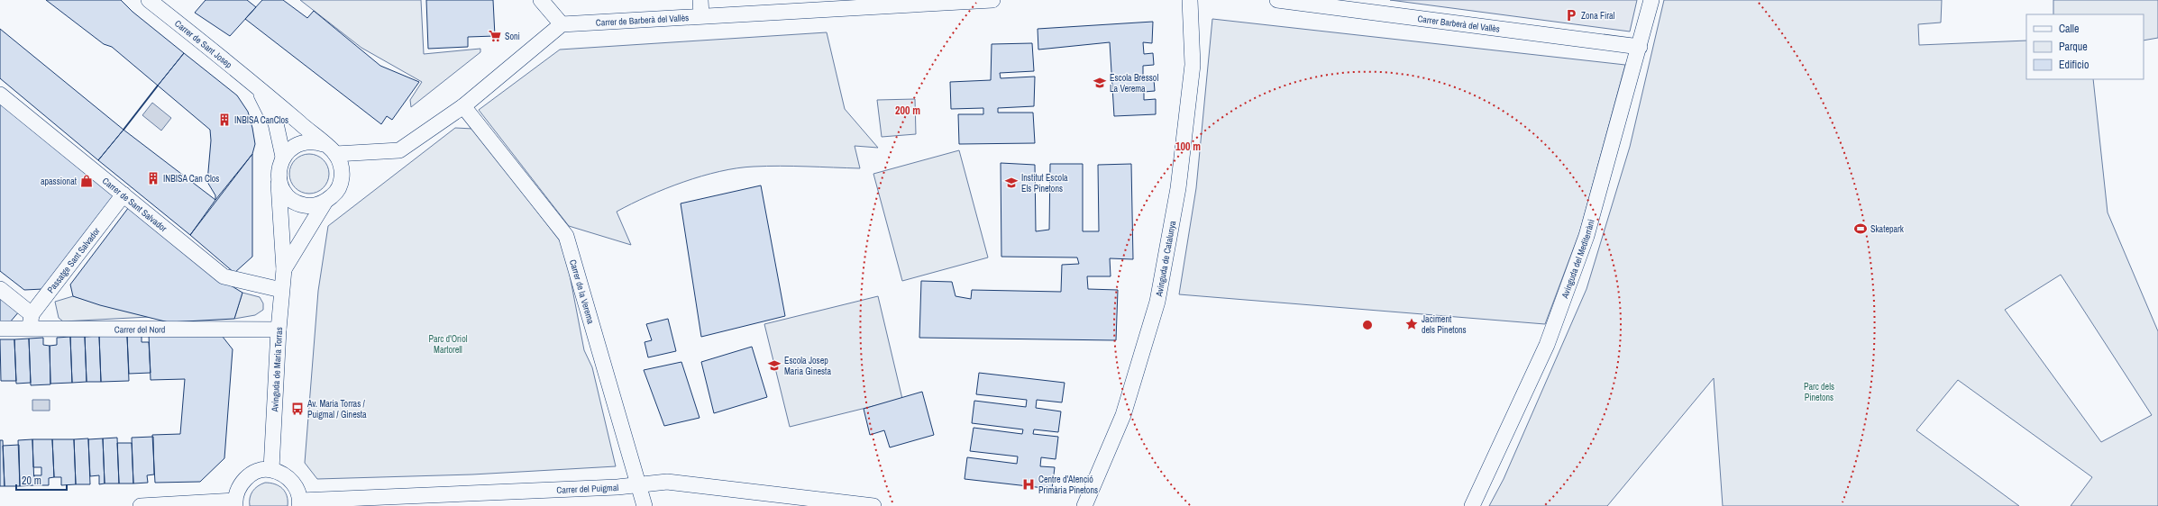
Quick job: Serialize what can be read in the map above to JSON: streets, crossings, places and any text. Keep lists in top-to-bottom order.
{
  "streets": {
    "street": [
      "Carrer de Barberà del Vallès",
      "Carrer Barberà del Vallès",
      "Carrer de Sant Josep",
      "Carrer de Sant Salvador",
      "Avinguda de Catalunya",
      "Avinguda del Mediterràni",
      "Passatge Sant Salvador",
      "Carrer de la Verema",
      "Carrer del Nord",
      "Avinguda de Maria Torras",
      "Carrer del Puigmal"
    ]
  },
  "crossings": [
    ["Carrer Barberà del Vallès", "Avinguda del Mediterràni"],
    ["Carrer de Sant Josep", "Avinguda de Maria Torras"],
    ["Carrer de Sant Salvador", "Passatge Sant Salvador"],
    ["Carrer de Sant Salvador", "Avinguda de Maria Torras"],
    ["Passatge Sant Salvador", "Carrer del Nord"],
    ["Carrer de la Verema", "Carrer del Puigmal"],
    ["Carrer del Nord", "Avinguda de Maria Torras"]
  ],
  "parks": ["Parc d'Oriol Martorell", "Parc dels Pinetons"],
  "places": {
    "parking": ["Zona Firal"],
    "supermarket": ["Soni"],
    "school or university": ["Escola Bressol La Verema", "Institut Escola Els Pinetons", "Escola Josep Maria Ginesta"],
    "building": ["INBISA CanClos", "INBISA Can Clos"],
    "shop": ["apassionat"],
    "sports": ["Skatepark"],
    "place": ["Jaciment dels Pinetons"],
    "bus stop": ["Av. Maria Torras / Puigmal / Ginesta"],
    "hospital": ["Centre d'Atenció Primària Pinetons"]
  },
  "legend": ["Calle", "Parque", "Edificio"],
  "scale_bar": "20 m",
  "rings": ["200 m", "100 m"]
}
